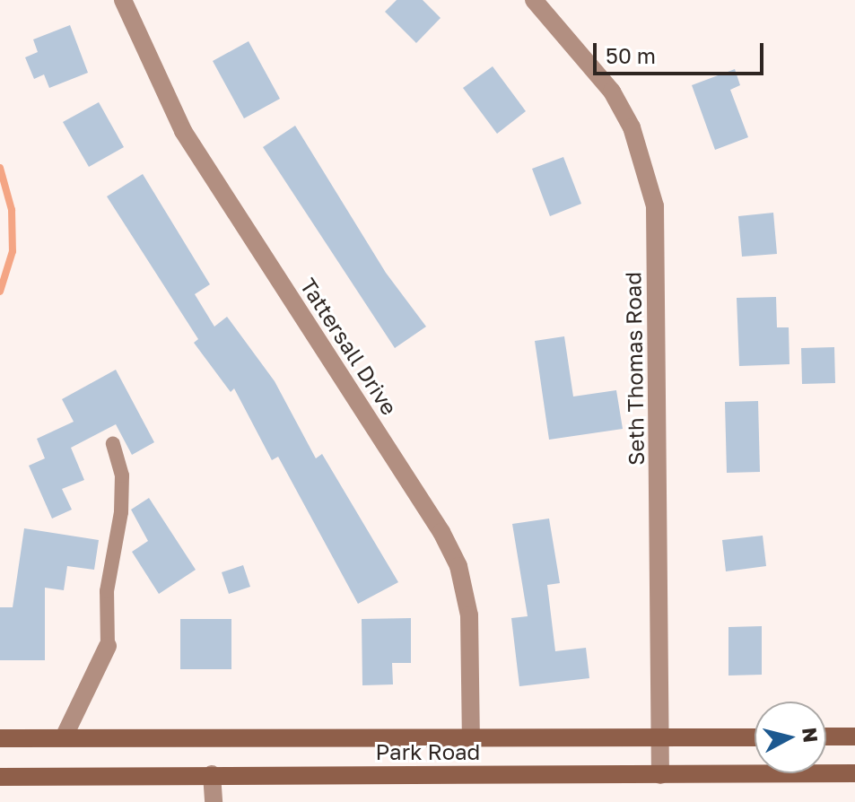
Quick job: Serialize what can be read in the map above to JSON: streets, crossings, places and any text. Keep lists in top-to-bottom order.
{
  "streets": {
    "main road": ["Park Road"],
    "street": ["Tattersall Drive", "Seth Thomas Road"]
  },
  "crossings": [
    ["Tattersall Drive", "Park Road"],
    ["Seth Thomas Road", "Park Road"]
  ],
  "scale_bar": "50 m",
  "north": "right"
}
